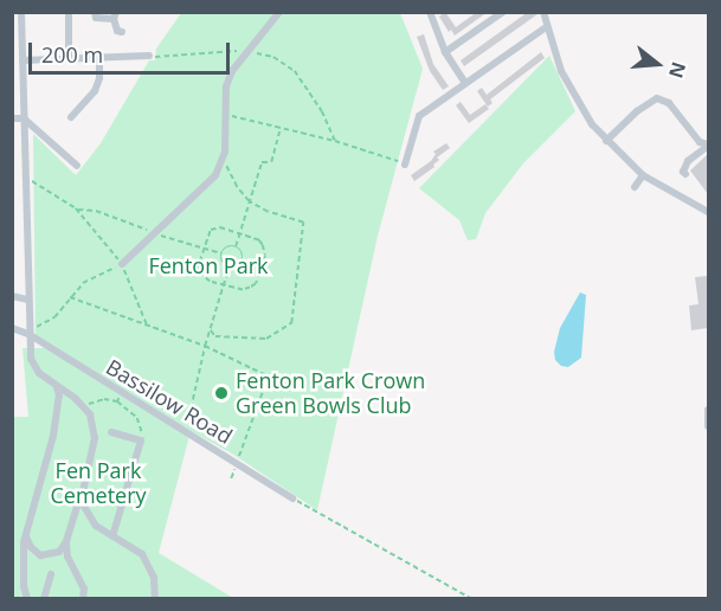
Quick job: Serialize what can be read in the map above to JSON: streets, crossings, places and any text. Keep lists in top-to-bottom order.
{
  "streets": {
    "street": ["Bassilow Road"]
  },
  "parks": ["Fenton Park", "Fen Park Cemetery"],
  "places": ["Fenton Park Crown Green Bowls Club"],
  "scale_bar": "200 m",
  "north": "right"
}
